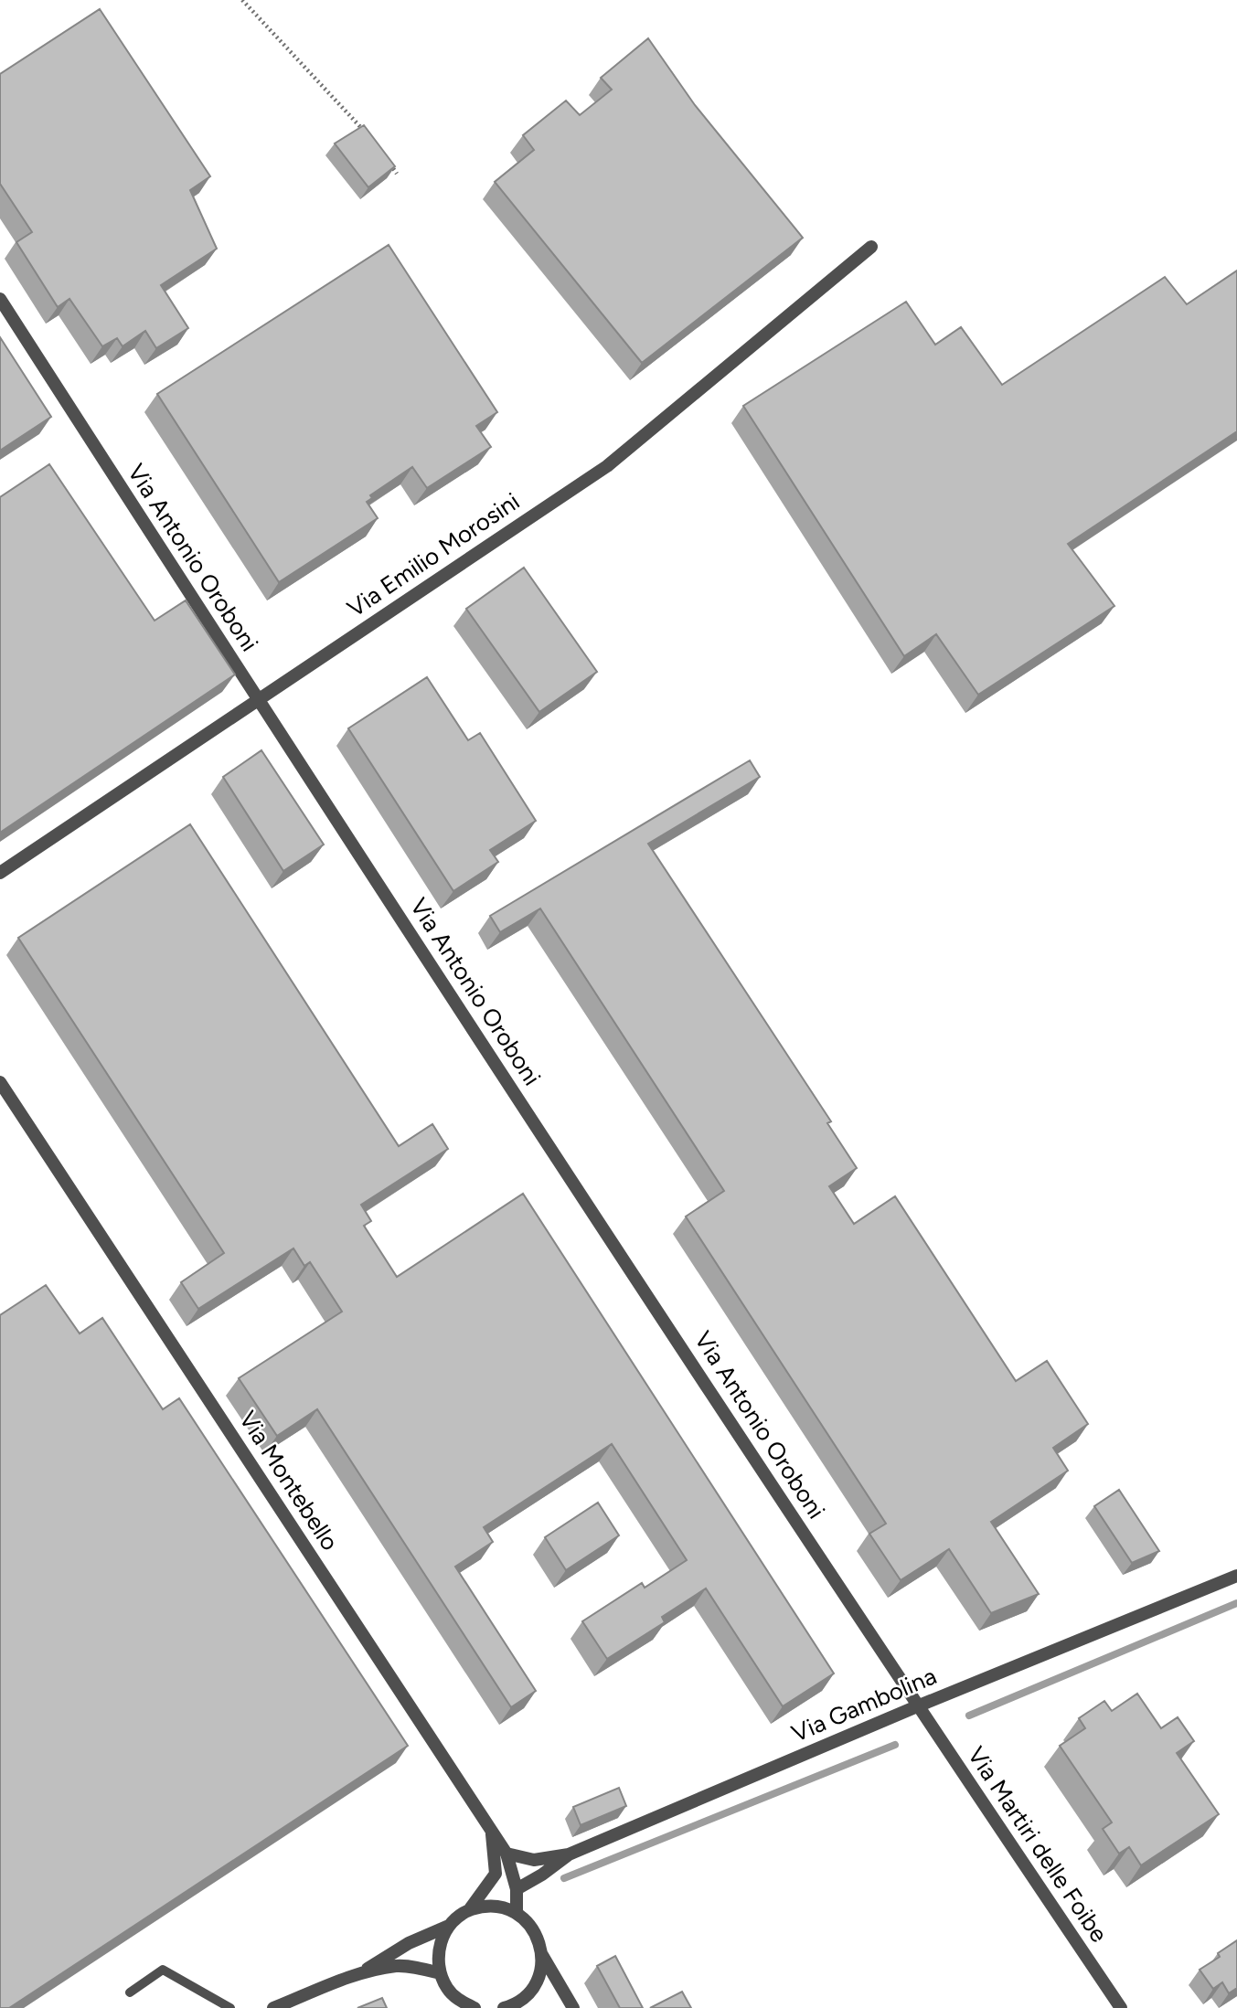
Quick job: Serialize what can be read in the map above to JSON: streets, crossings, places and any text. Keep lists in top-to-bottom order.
{
  "streets": {
    "street": [
      "Via Emilio Morosini",
      "Via Antonio Oroboni",
      "Via Montebello",
      "Via Gambolina",
      "Via Martiri delle Foibe"
    ]
  },
  "crossings": [
    ["Via Emilio Morosini", "Via Antonio Oroboni"],
    ["Via Antonio Oroboni", "Via Gambolina"],
    ["Via Antonio Oroboni", "Via Martiri delle Foibe"],
    ["Via Gambolina", "Via Martiri delle Foibe"]
  ]
}
